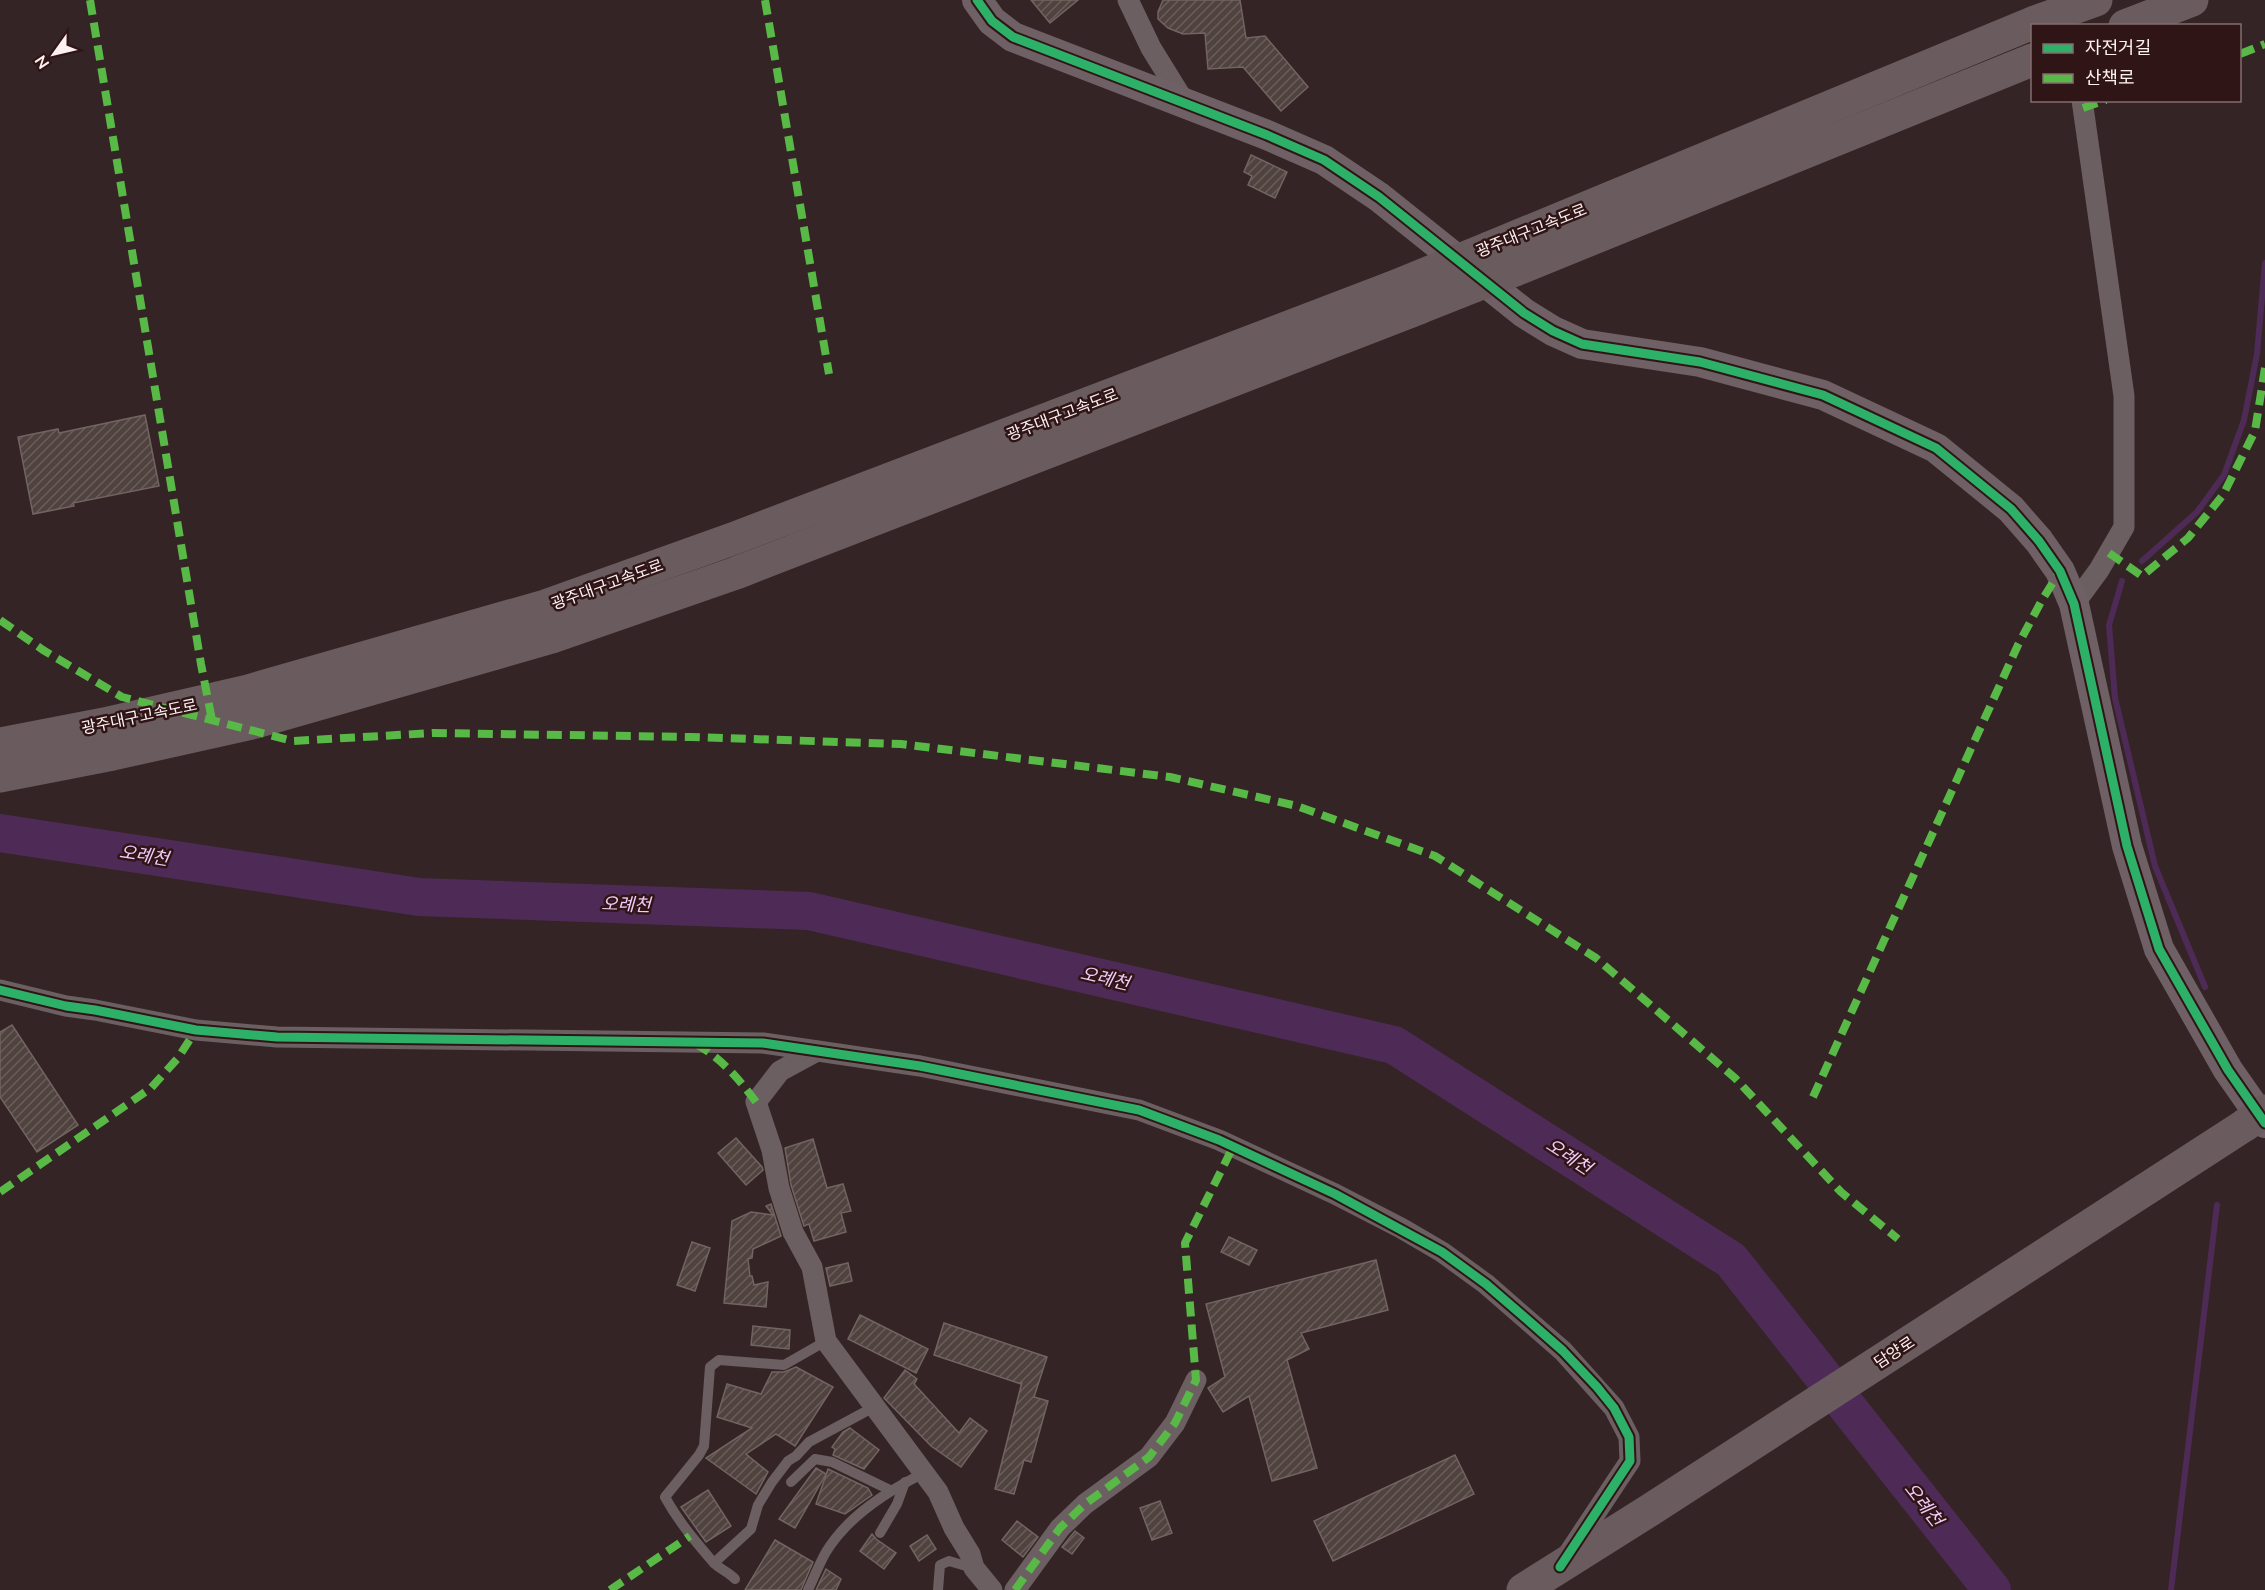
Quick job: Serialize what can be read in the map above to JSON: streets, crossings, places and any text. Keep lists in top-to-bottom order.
{
  "streets": {
    "highway": ["광주대구고속도로", "담양로"]
  },
  "water": ["오례천"],
  "legend": ["자전거길", "산책로"],
  "north": "bottom left"
}
